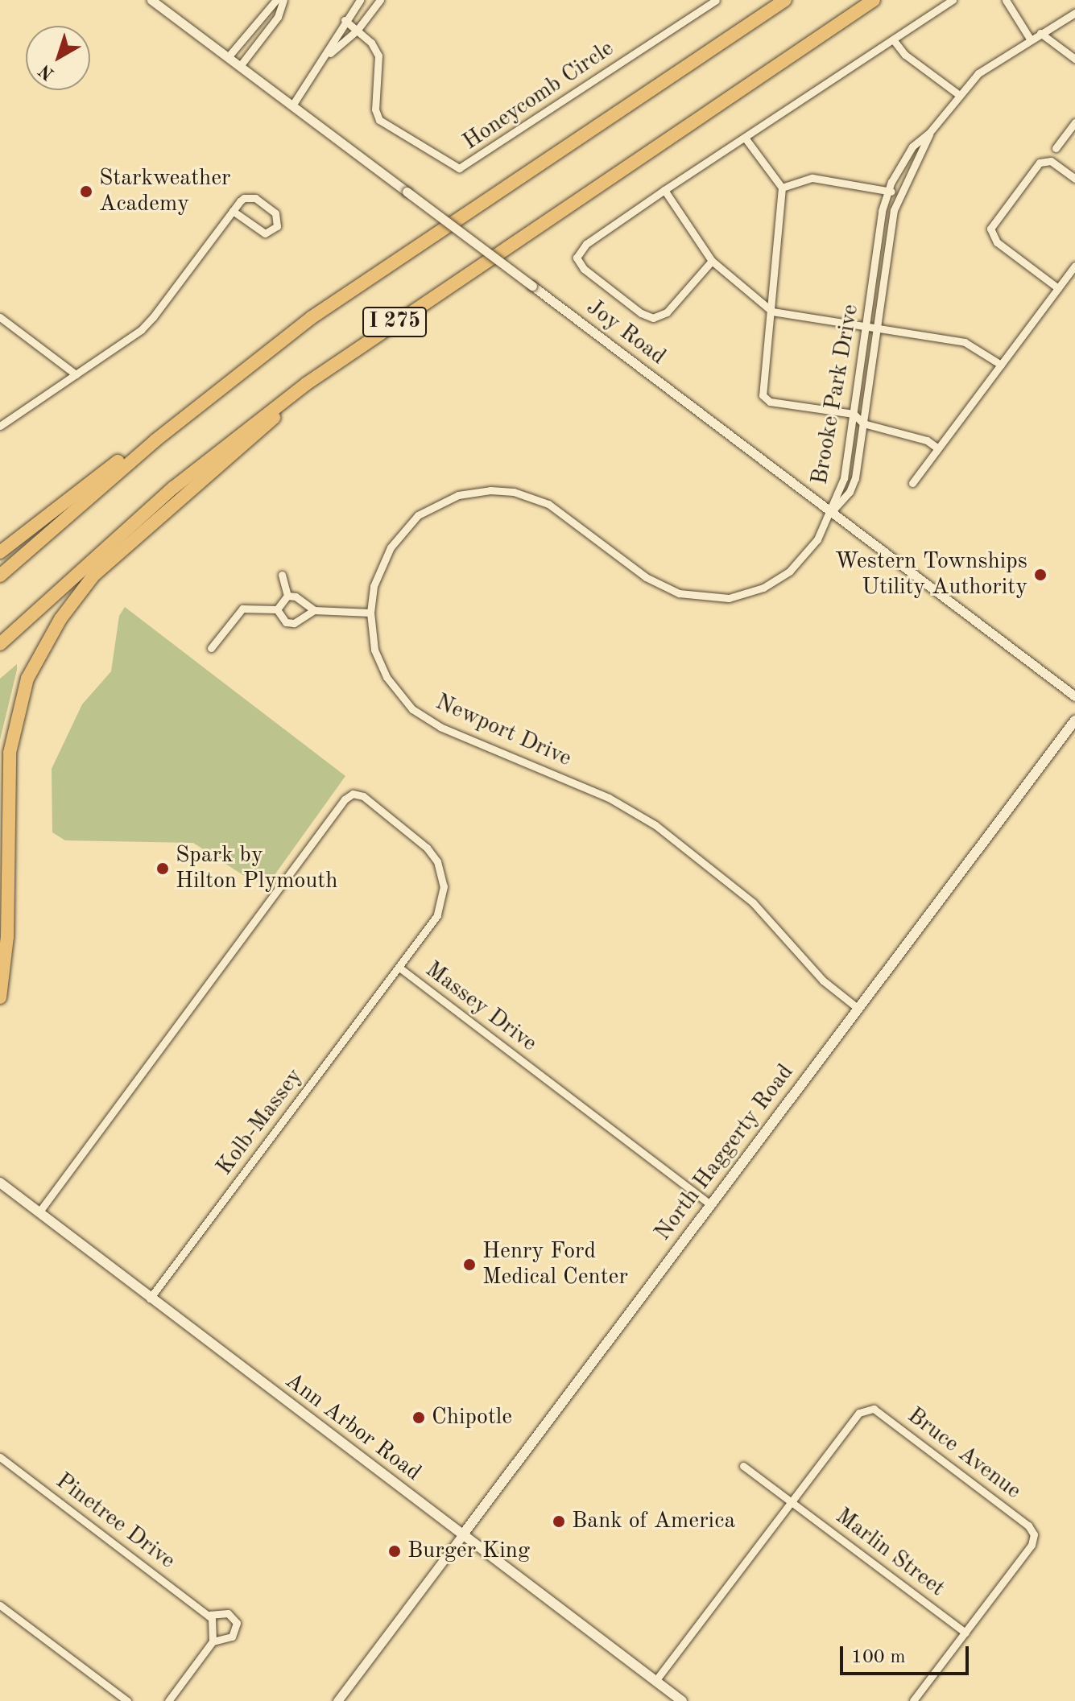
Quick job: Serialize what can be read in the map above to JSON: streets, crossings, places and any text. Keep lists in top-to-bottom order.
{
  "streets": {
    "highway": ["I 275"],
    "main road": ["North Haggerty Road", "Ann Arbor Road"],
    "street": [
      "Honeycomb Circle",
      "Joy Road",
      "Brooke Park Drive",
      "Newport Drive",
      "Massey Drive",
      "Kolb-Massey",
      "Bruce Avenue",
      "Pinetree Drive",
      "Marlin Street"
    ]
  },
  "crossings": [
    ["Joy Road", "Brooke Park Drive"],
    ["Joy Road", "Newport Drive"],
    ["Brooke Park Drive", "Newport Drive"],
    ["Newport Drive", "North Haggerty Road"],
    ["Massey Drive", "Kolb-Massey"],
    ["Massey Drive", "North Haggerty Road"],
    ["Massey Drive", "Ann Arbor Road"],
    ["Kolb-Massey", "Ann Arbor Road"],
    ["North Haggerty Road", "Ann Arbor Road"],
    ["Bruce Avenue", "Marlin Street"]
  ],
  "places": [
    "Starkweather Academy",
    "Western Townships Utility Authority",
    "Spark by Hilton Plymouth",
    "Henry Ford Medical Center",
    "Chipotle",
    "Bank of America",
    "Burger King"
  ],
  "scale_bar": "100 m",
  "north": "bottom left"
}
